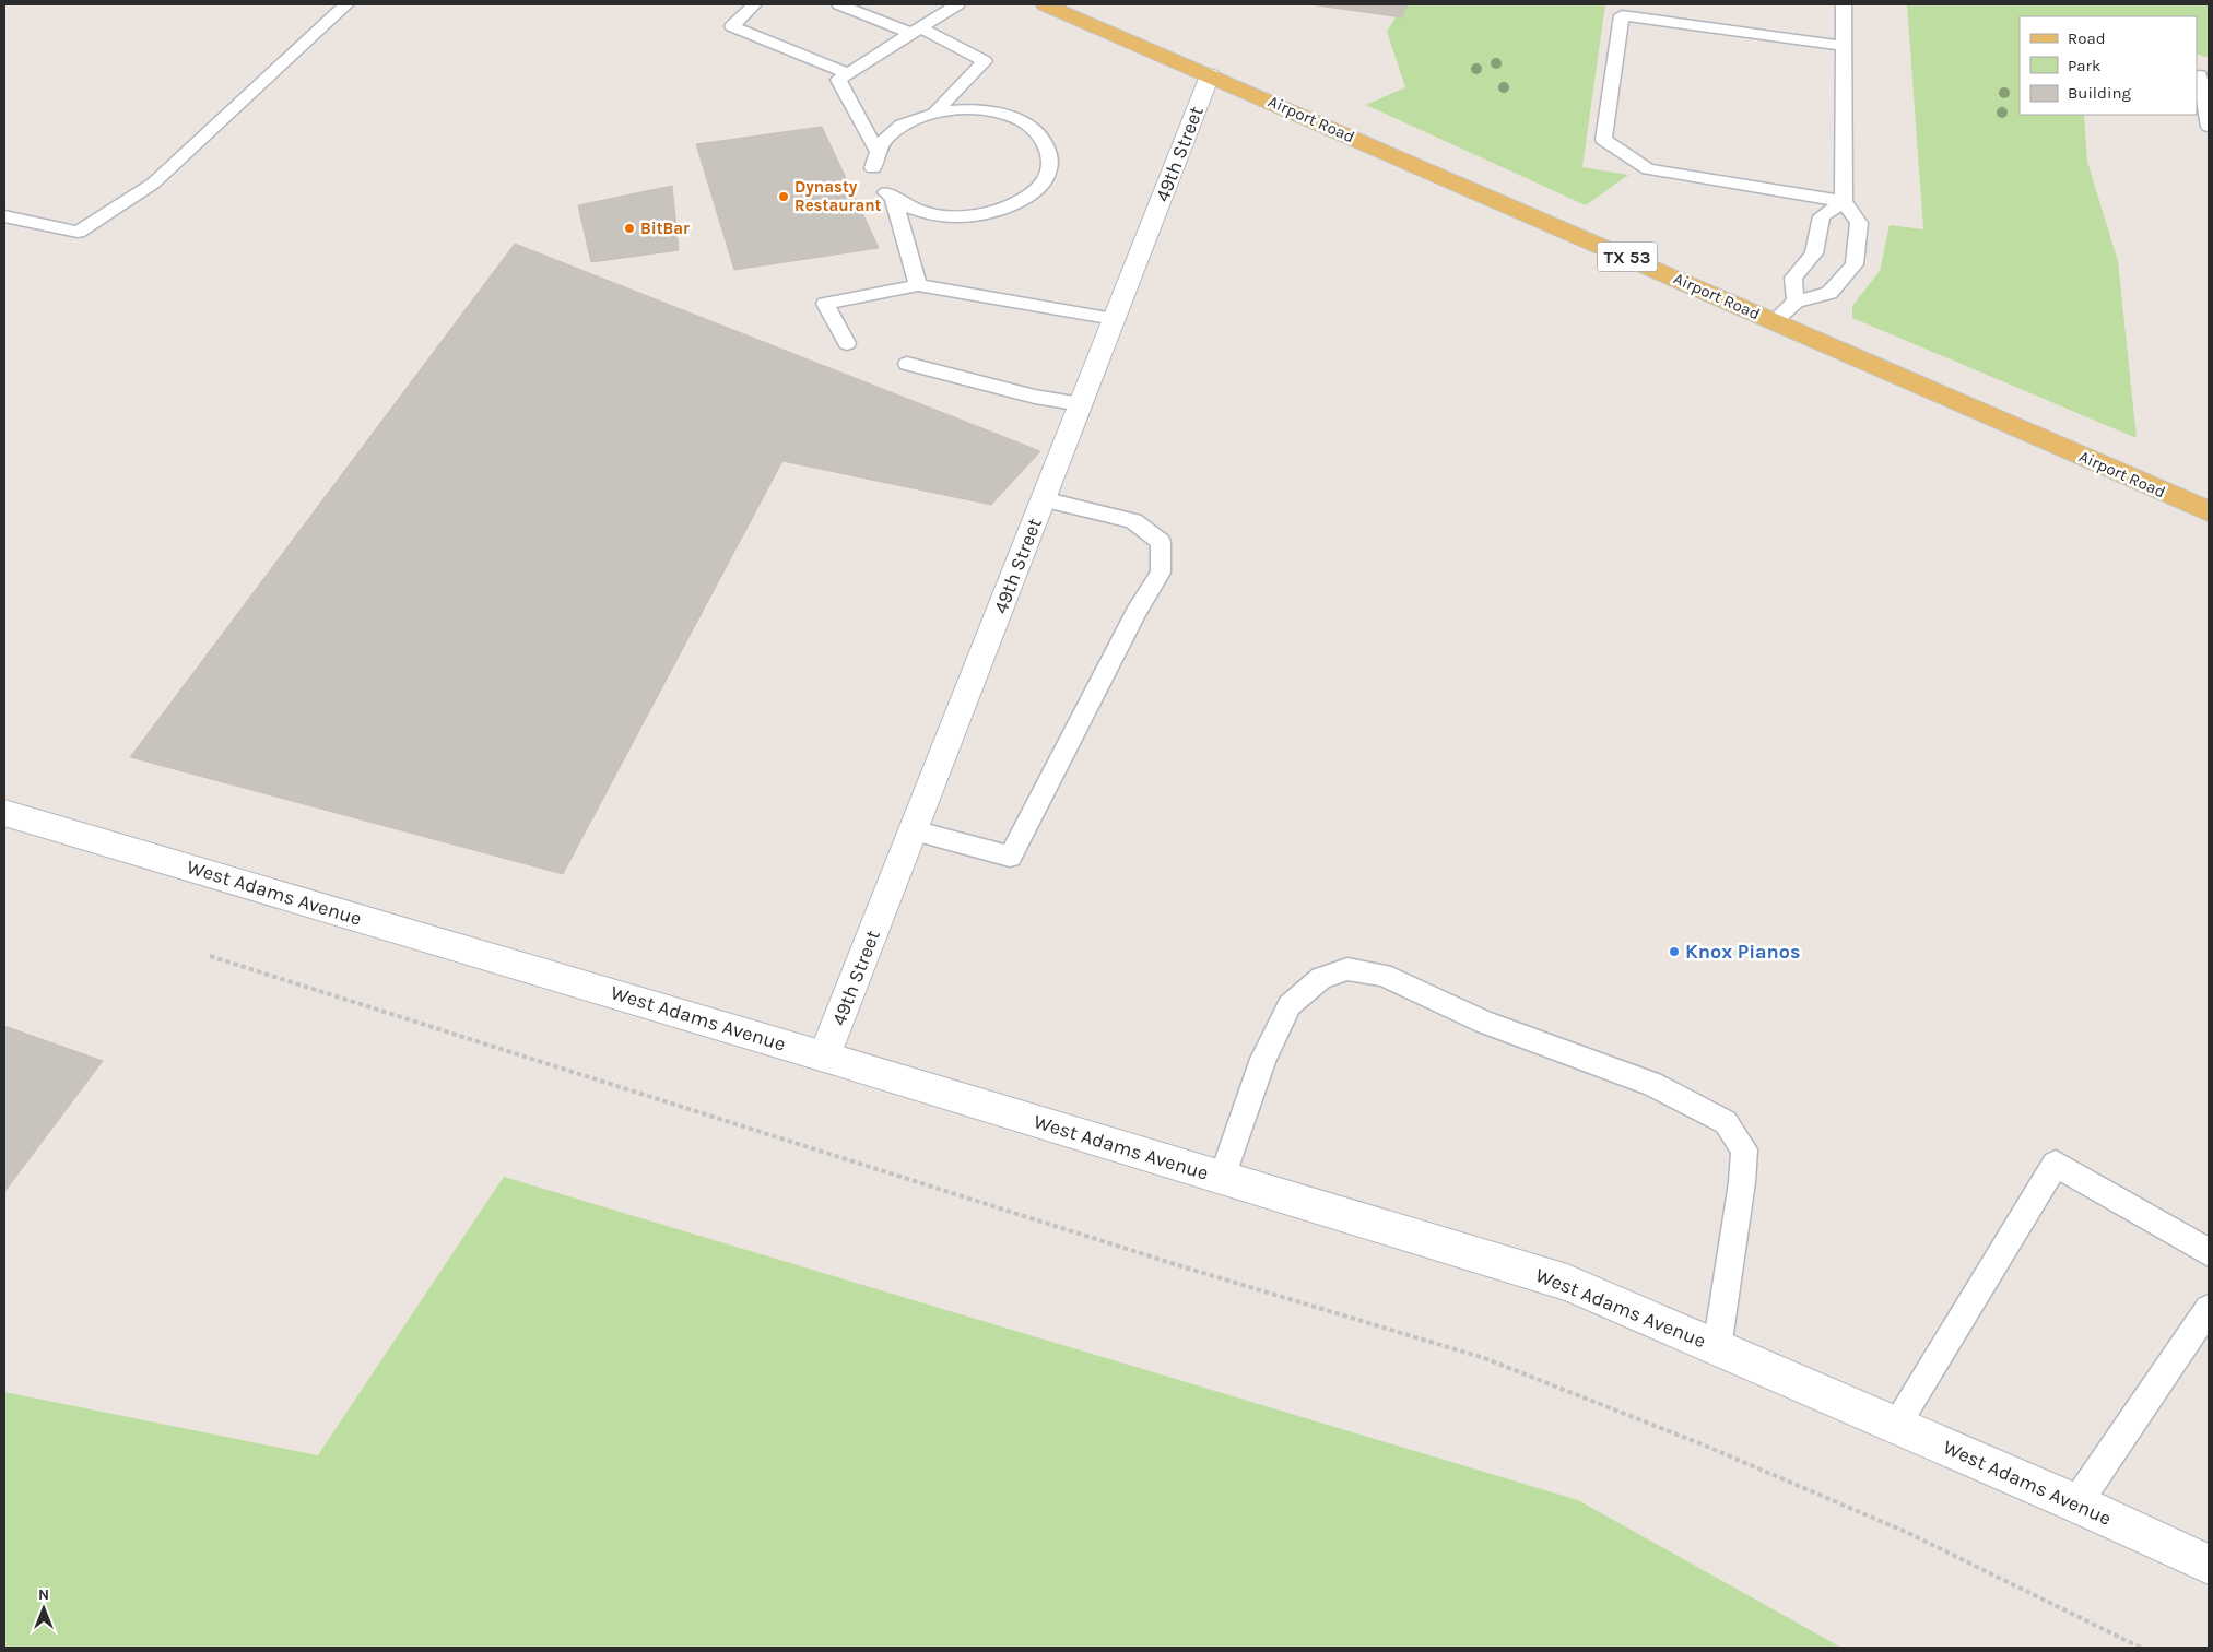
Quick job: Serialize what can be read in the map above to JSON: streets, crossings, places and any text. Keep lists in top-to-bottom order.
{
  "streets": {
    "main road": [
      "Airport Road",
      "49th Street",
      "TX 53",
      "West Adams Avenue"
    ]
  },
  "crossings": [
    ["Airport Road", "49th Street"],
    ["49th Street", "West Adams Avenue"]
  ],
  "places": ["Dynasty Restaurant", "BitBar", "Knox Pianos"],
  "legend": ["Road", "Park", "Building"],
  "north": "top"
}
